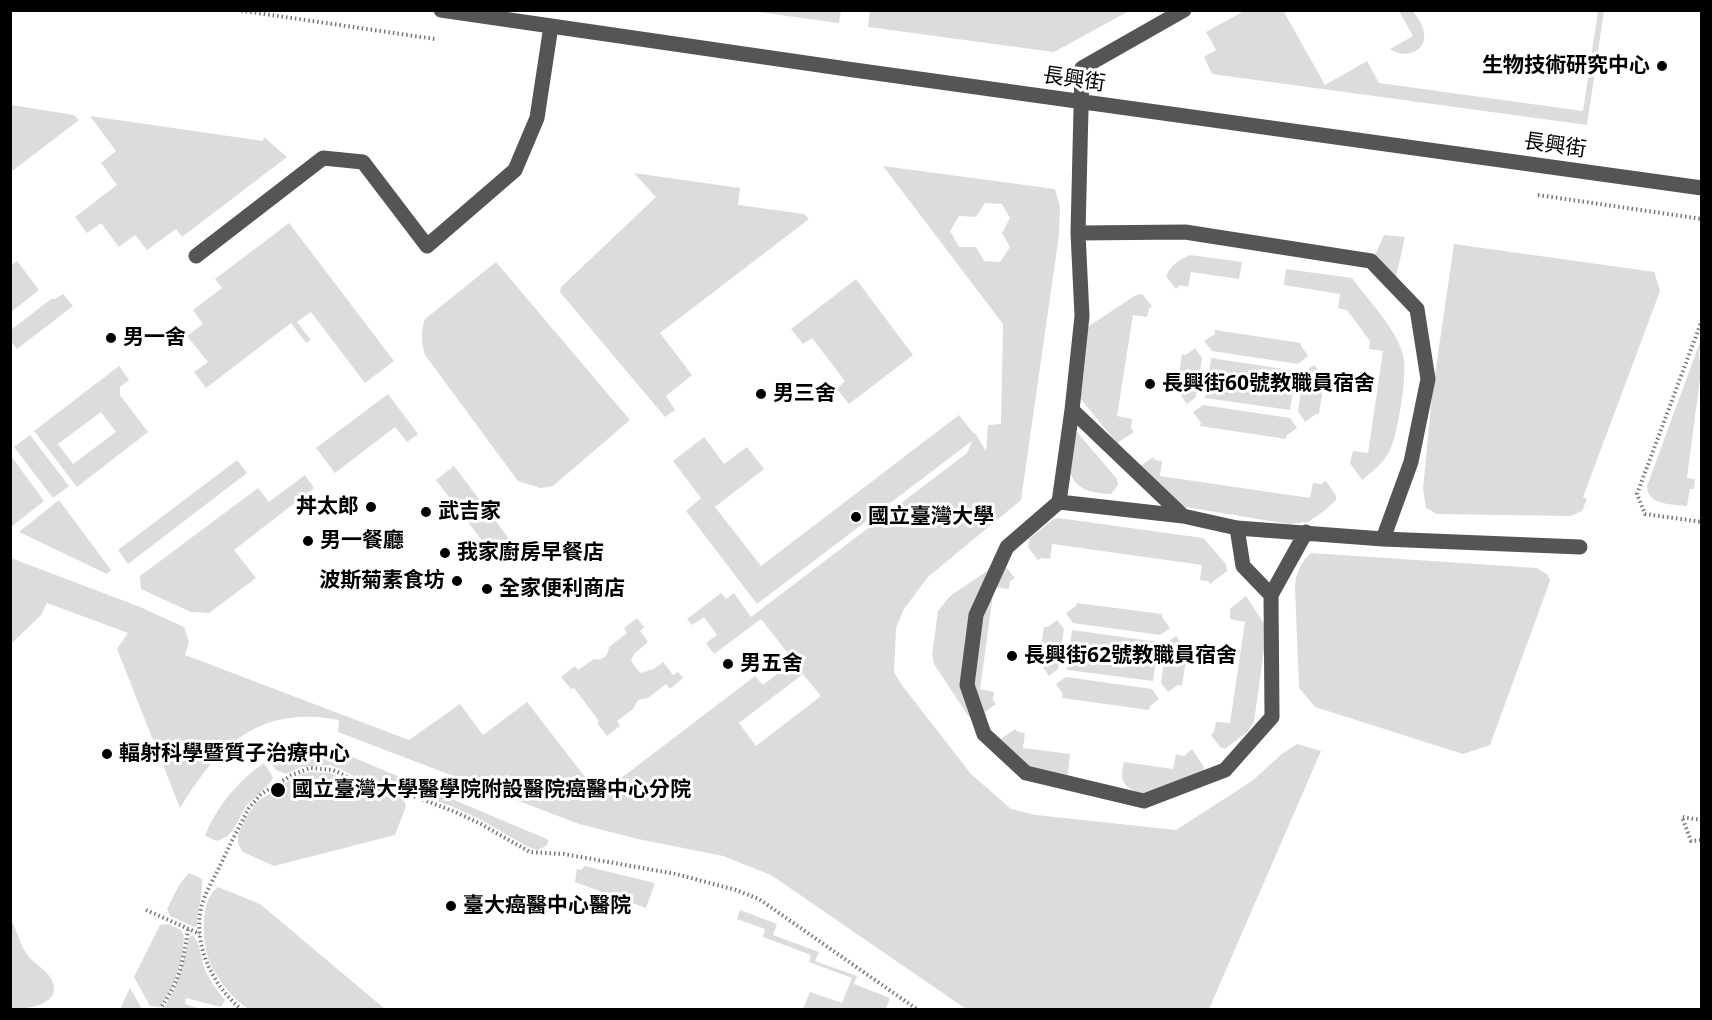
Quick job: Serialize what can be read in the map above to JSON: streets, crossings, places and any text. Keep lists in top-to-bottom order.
{
  "streets": {
    "street": ["長興街"]
  },
  "places": [
    "生物技術研究中心",
    "男一舍",
    "長興街60號教職員宿舍",
    "男三舍",
    "丼太郎",
    "武吉家",
    "國立臺灣大學",
    "男一餐廳",
    "我家廚房早餐店",
    "波斯菊素食坊",
    "全家便利商店",
    "長興街62號教職員宿舍",
    "男五舍",
    "輻射科學暨質子治療中心",
    "國立臺灣大學醫學院附設醫院癌醫中心分院",
    "臺大癌醫中心醫院"
  ]
}
